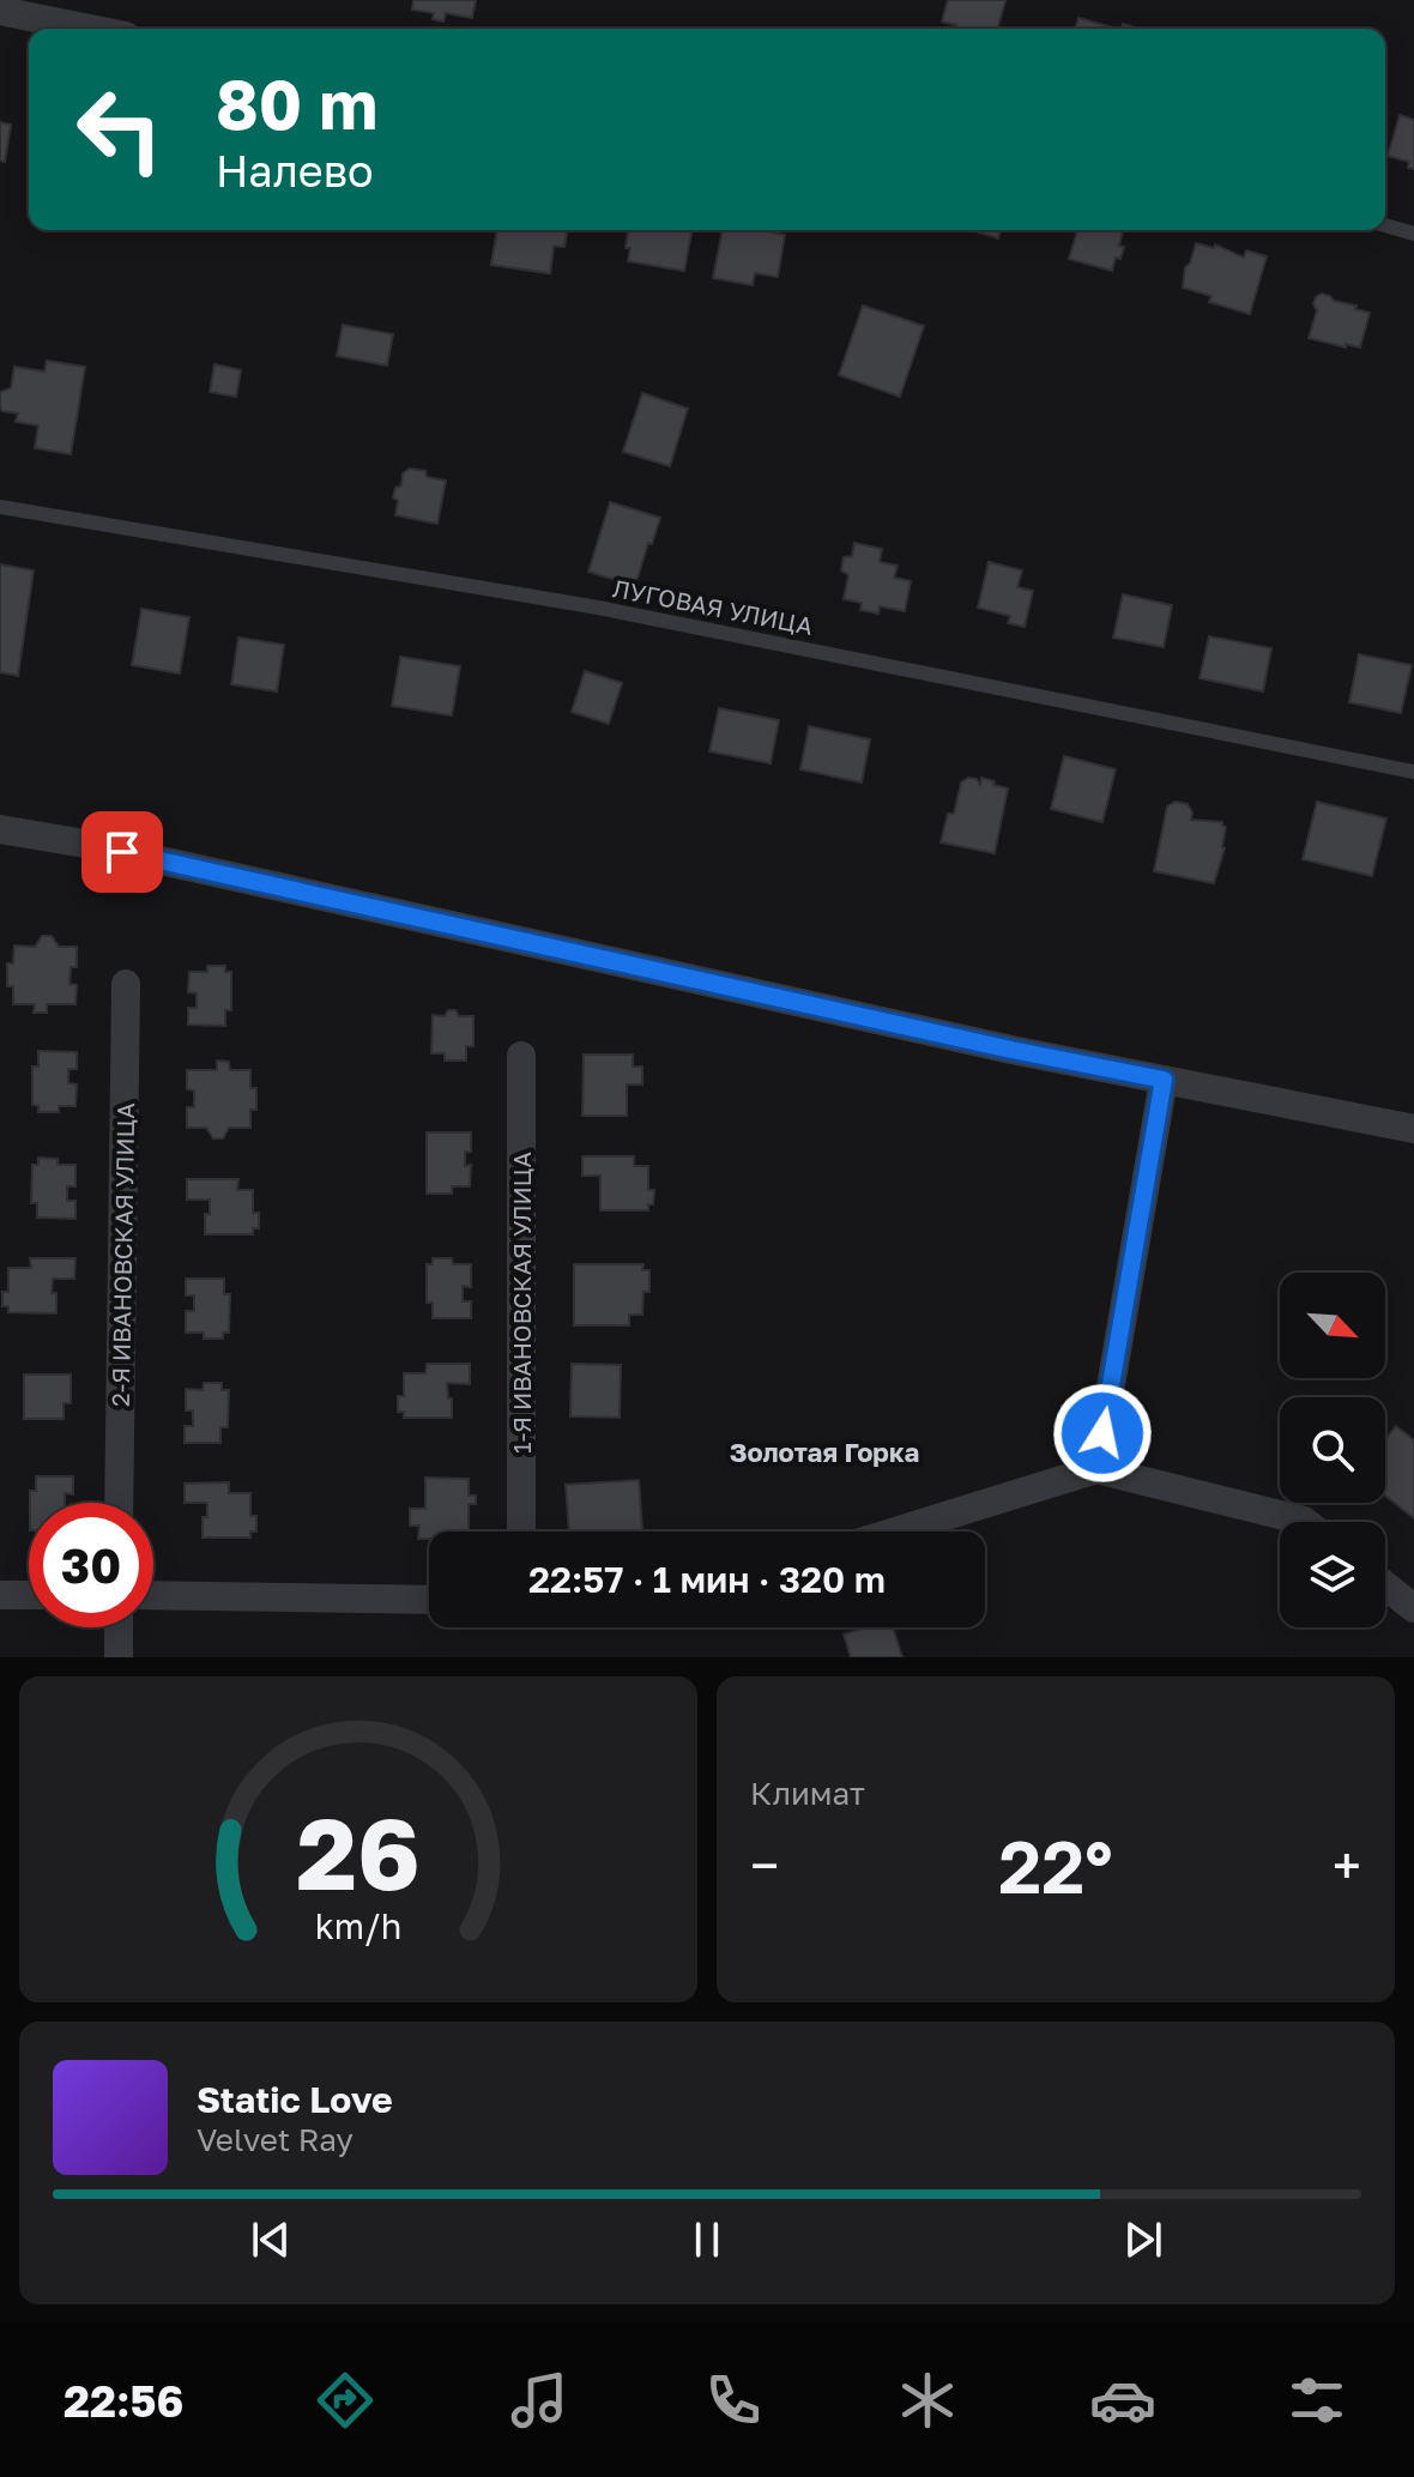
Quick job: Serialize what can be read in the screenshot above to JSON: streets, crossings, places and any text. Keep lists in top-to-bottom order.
{
  "streets": {
    "street": ["2-Я ИВАНОВСКАЯ УЛИЦА", "1-Я ИВАНОВСКАЯ УЛИЦА"],
    "lane": ["ЛУГОВАЯ УЛИЦА"]
  },
  "districts": ["Золотая Горка"],
  "north": "bottom right",
  "page": {
    "turn": ["80 m", "Налево"],
    "limit": "30",
    "trip": "22:57 · 1 мин · 320 m",
    "tile": "Климат",
    "heat": ["−", "22°", "+"],
    "song": ["Static Love", "Velvet Ray"],
    "tabs": "22:56",
    "gauge": ["26", "km/h"]
  }
}
